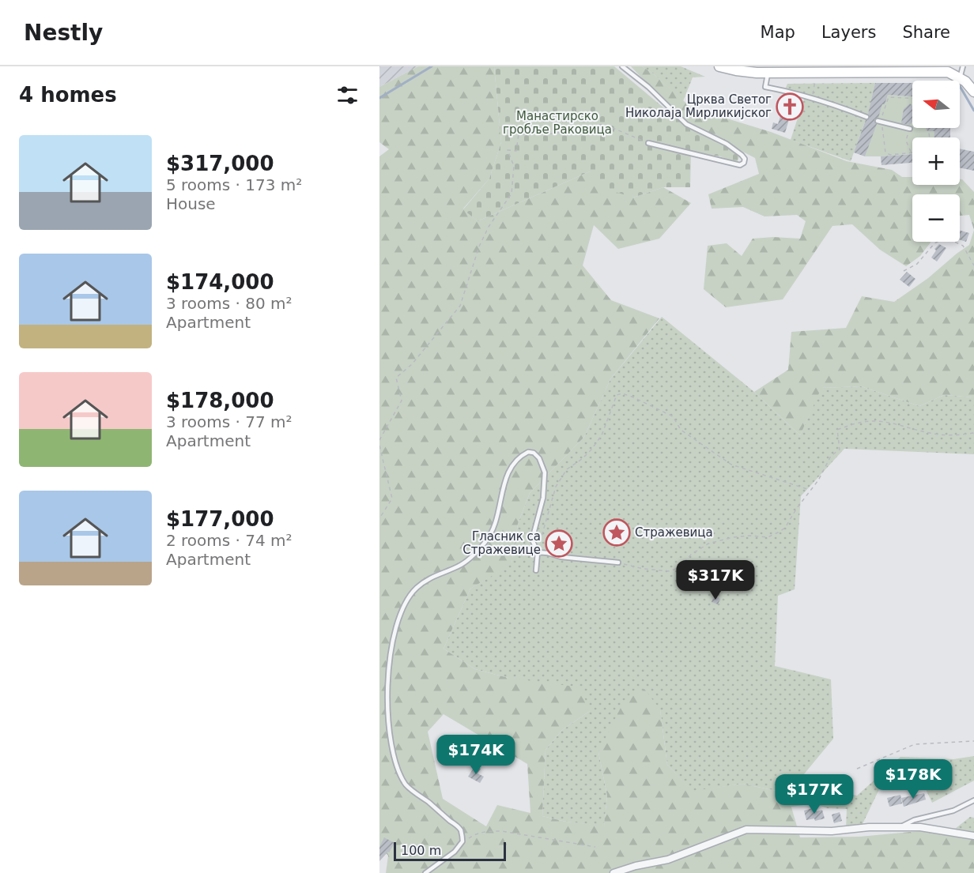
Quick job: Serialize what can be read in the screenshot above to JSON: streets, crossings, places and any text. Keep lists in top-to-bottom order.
{
  "parks": ["Манастирско гробље Раковица"],
  "places": {
    "church": ["Црква Светог Николаја Мирликијског"],
    "place": ["Стражевица", "Гласник са Стражевице"]
  },
  "scale_bar": "100 m",
  "north": "left",
  "page": {
    "header": "Nestly",
    "nav": ["Map", "Layers", "Share"],
    "heading": "4 homes",
    "map_buttons": ["+", "−"],
    "list": [
      {
        "name": "$317,000",
        "note": "5 rooms · 173 m² · House"
      },
      {
        "name": "$174,000",
        "note": "3 rooms · 80 m² · Apartment"
      },
      {
        "name": "$178,000",
        "note": "3 rooms · 77 m² · Apartment"
      },
      {
        "name": "$177,000",
        "note": "2 rooms · 74 m² · Apartment"
      }
    ],
    "price": [
      "$317K",
      "$174K",
      "$178K",
      "$177K"
    ],
    "scale": "100 m"
  }
}
